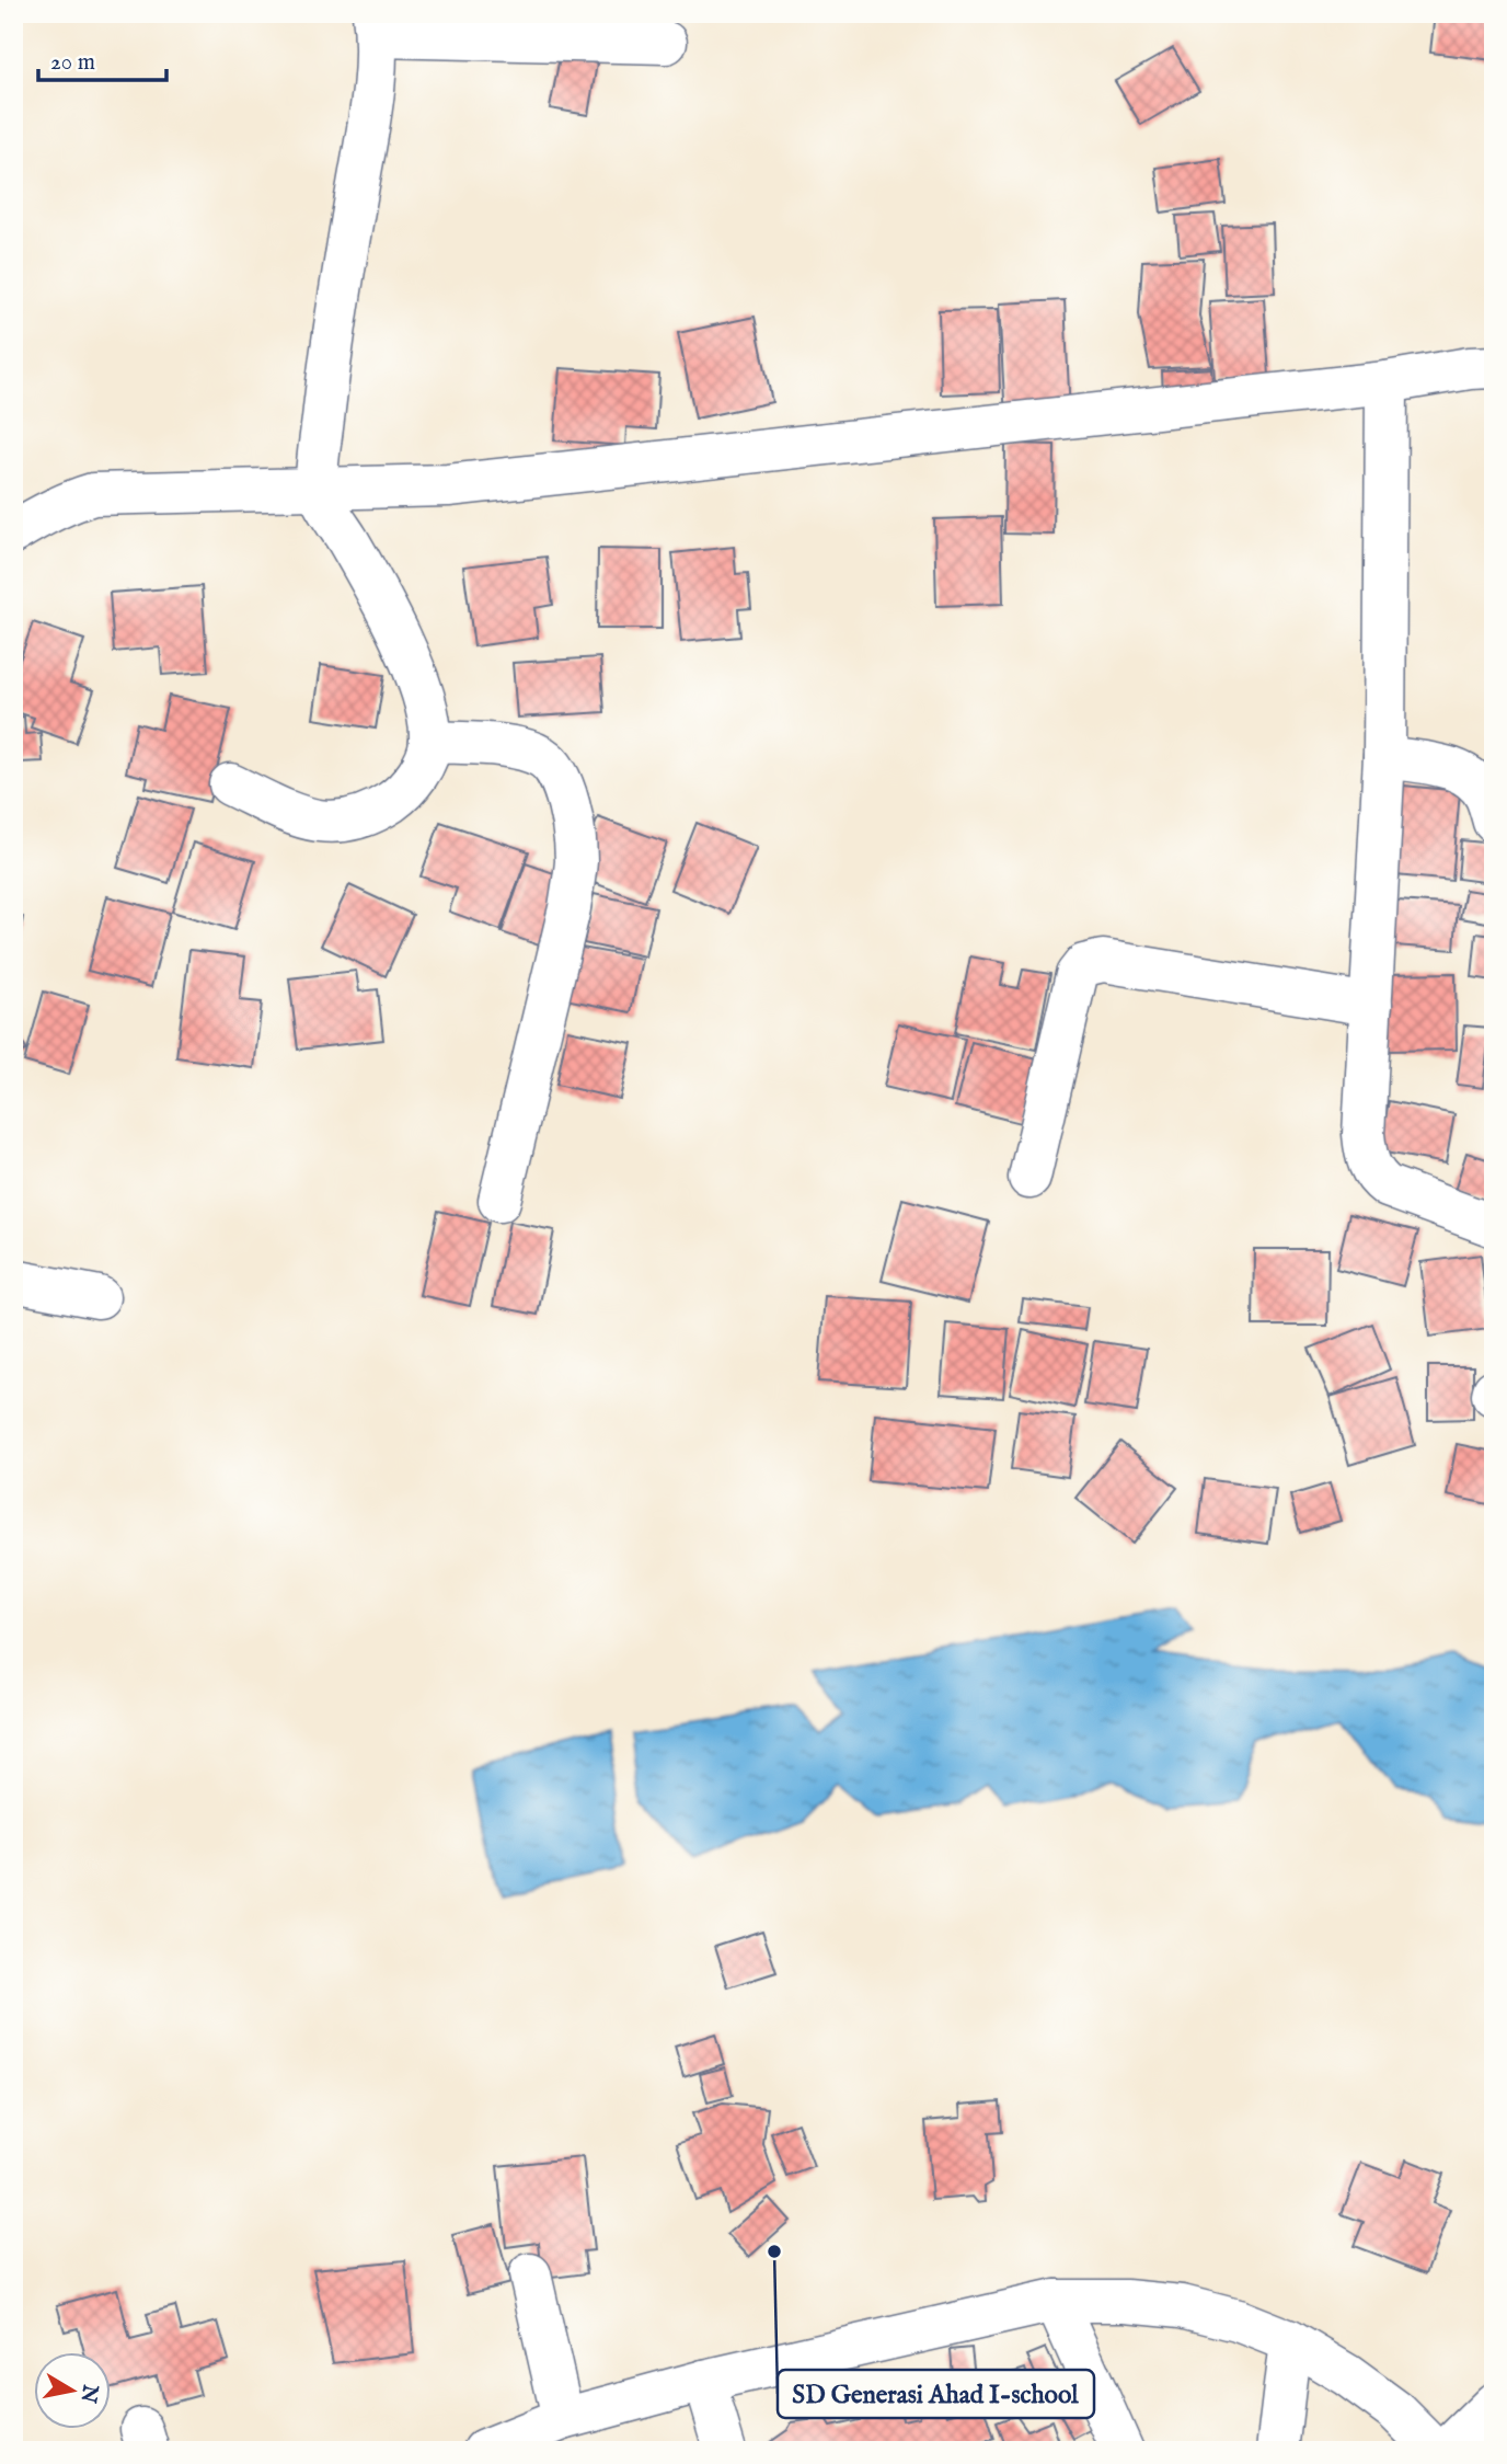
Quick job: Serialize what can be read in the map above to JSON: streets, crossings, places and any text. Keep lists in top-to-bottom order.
{
  "places": ["SD Generasi Ahad I-school"],
  "scale_bar": "20 m",
  "north": "right"
}
